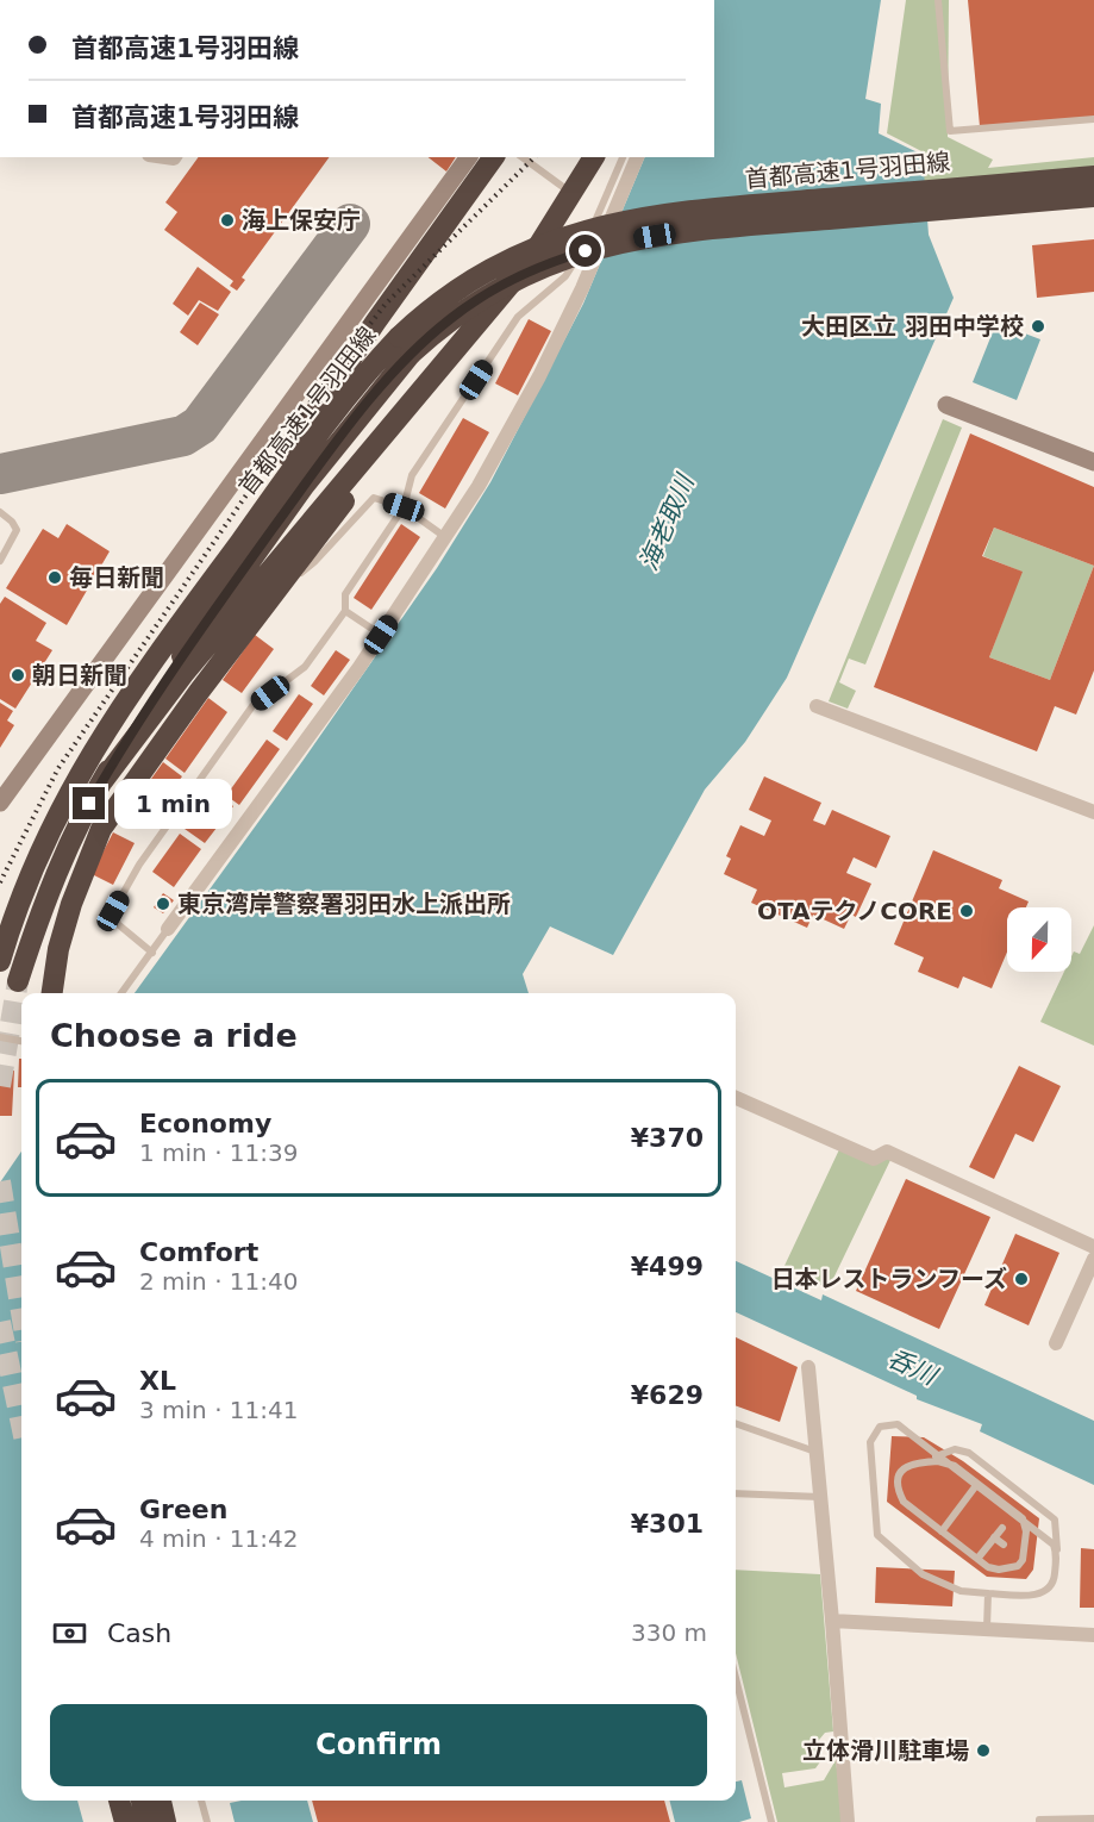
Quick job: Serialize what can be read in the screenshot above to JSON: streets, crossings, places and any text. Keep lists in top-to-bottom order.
{
  "streets": {
    "highway": ["首都高速1号羽田線"]
  },
  "water": ["海老取川", "呑川"],
  "places": [
    "海上保安庁",
    "大田区立 羽田中学校",
    "毎日新聞",
    "朝日新聞",
    "東京湾岸警察署羽田水上派出所",
    "OTAテクノCORE",
    "日本レストランフーズ",
    "立体滑川駐車場"
  ],
  "north": "bottom",
  "page": {
    "banner": ["首都高速1号羽田線", "首都高速1号羽田線"],
    "bubble": "1 min",
    "heading": "Choose a ride",
    "list": [
      {
        "name": "Economy",
        "note": "1 min · 11:39",
        "value": "¥370"
      },
      {
        "name": "Comfort",
        "note": "2 min · 11:40",
        "value": "¥499"
      },
      {
        "name": "XL",
        "note": "3 min · 11:41",
        "value": "¥629"
      },
      {
        "name": "Green",
        "note": "4 min · 11:42",
        "value": "¥301"
      }
    ],
    "pay": ["Cash", "330 m"],
    "buttons": "Confirm"
  }
}
